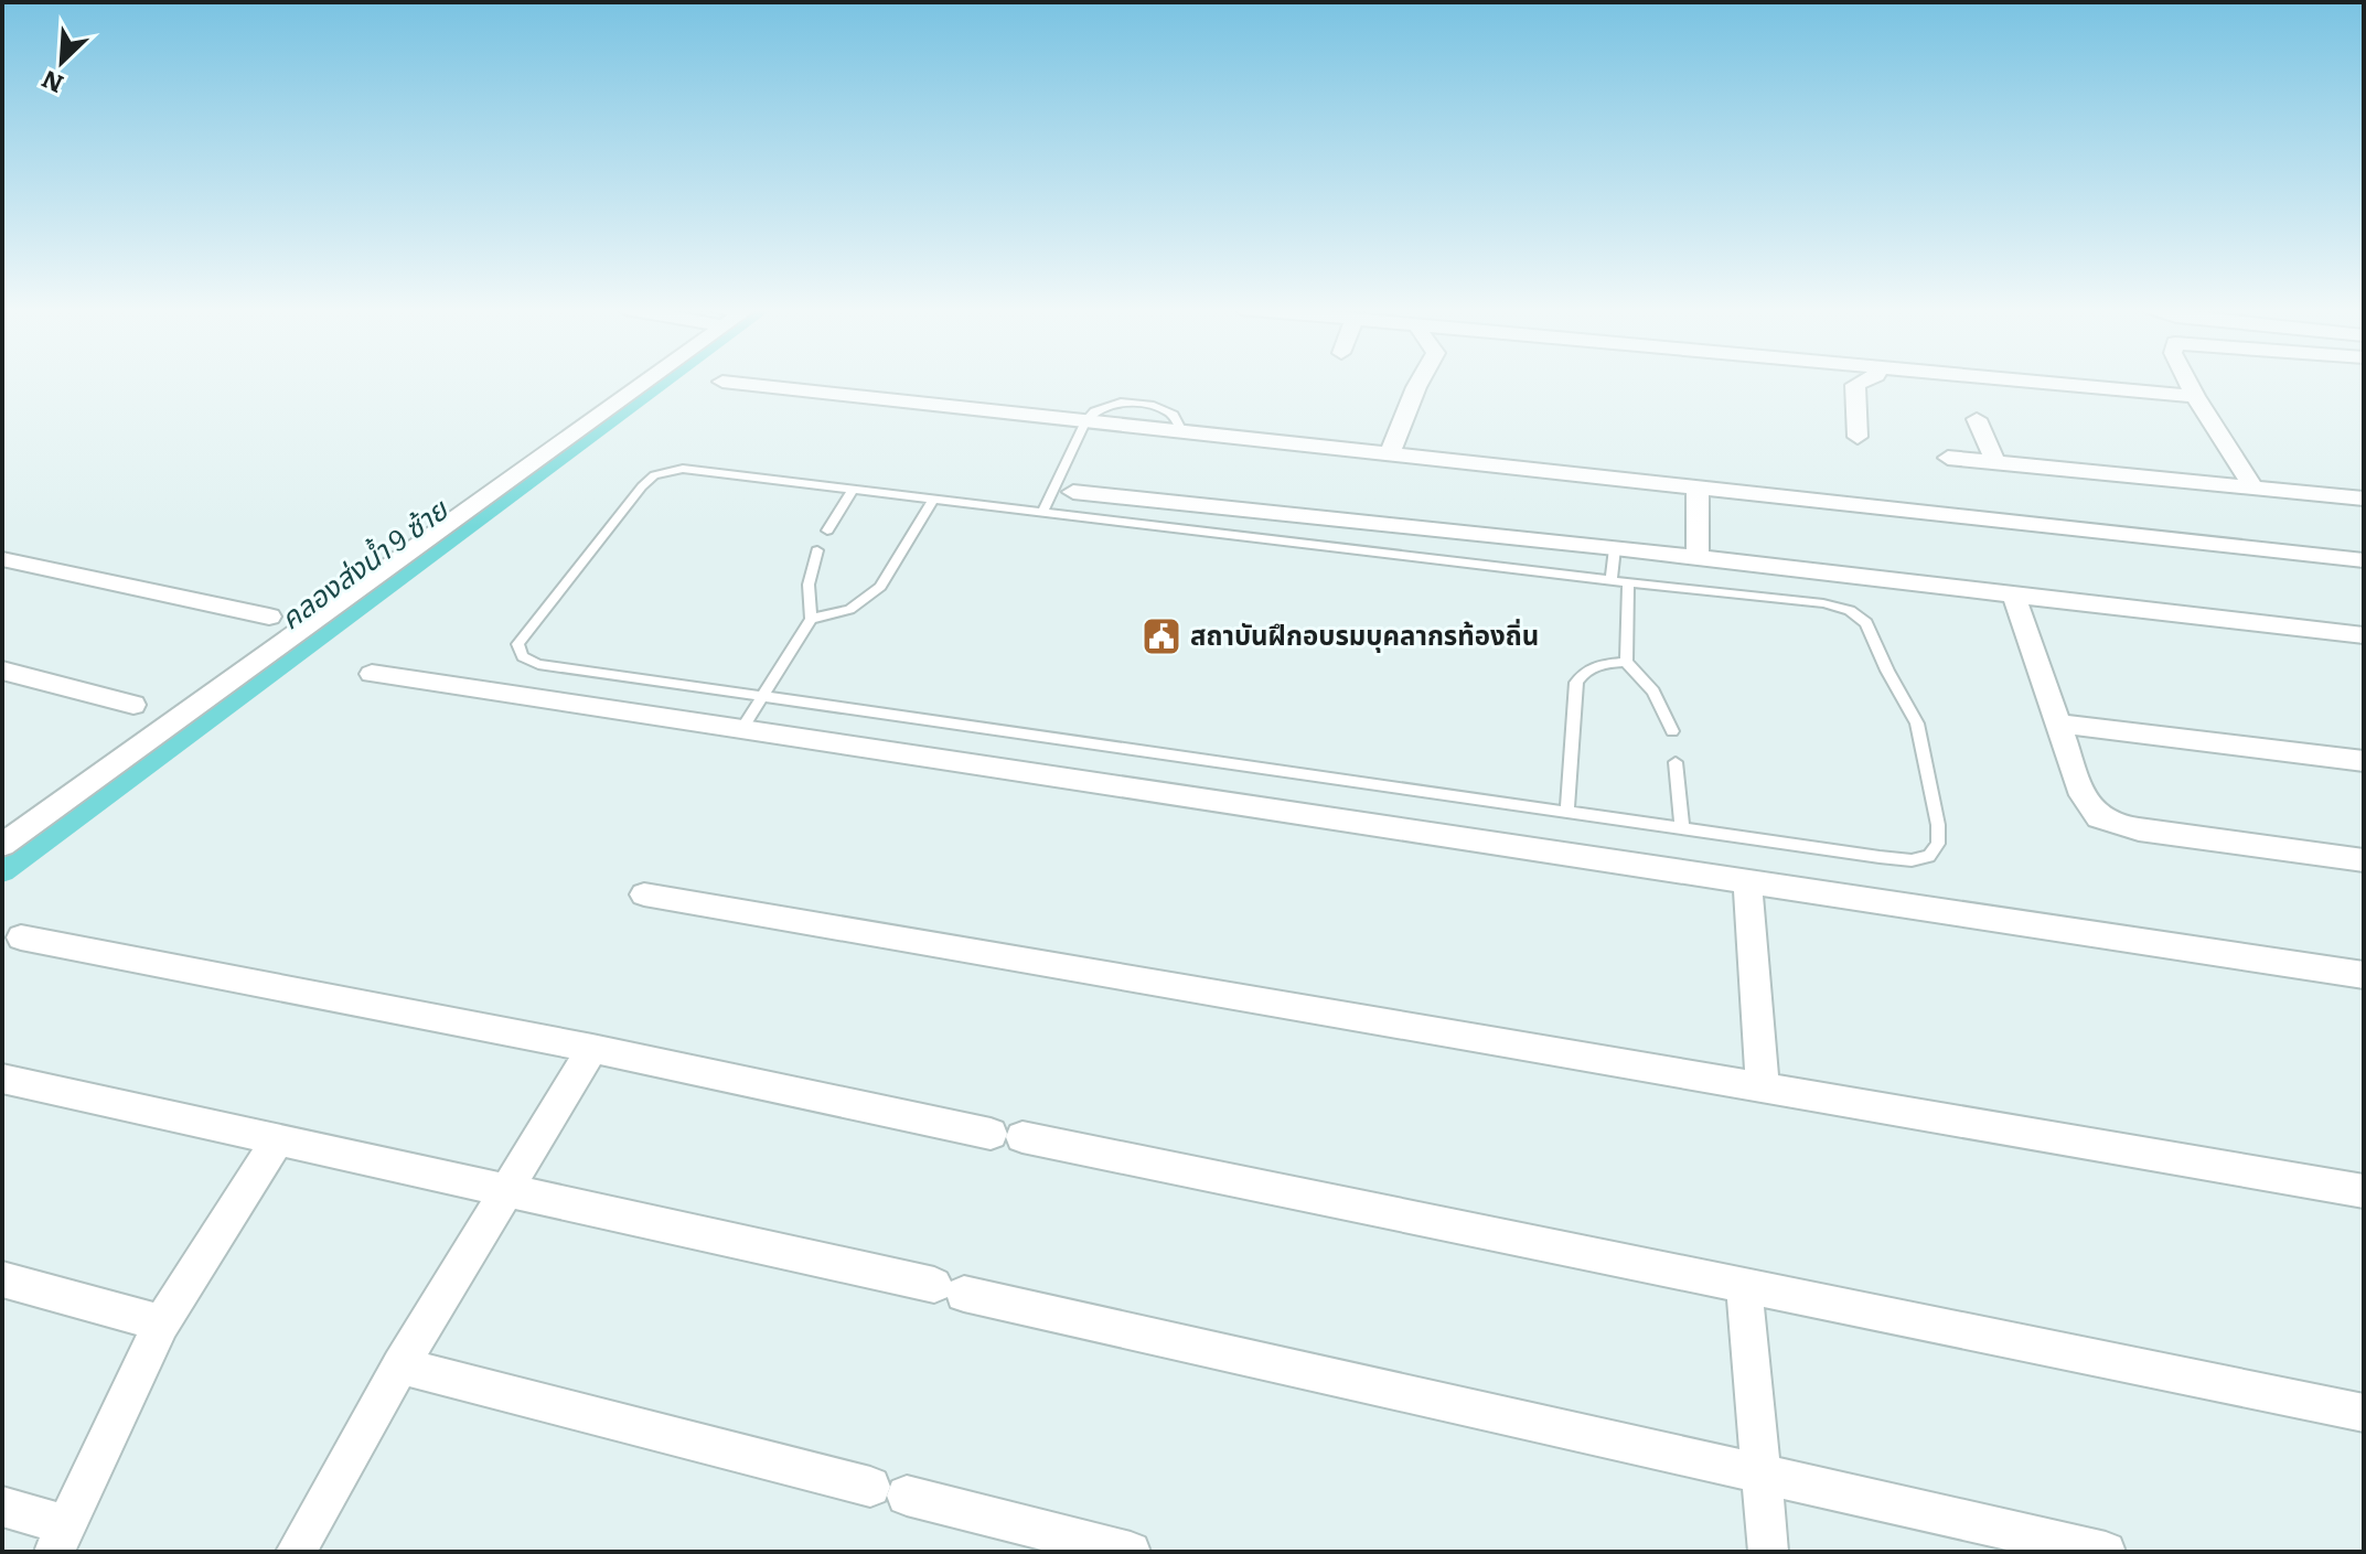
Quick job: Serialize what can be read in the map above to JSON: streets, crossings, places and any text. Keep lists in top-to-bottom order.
{
  "water": ["คลองส่งน้ำ 9 ซ้าย"],
  "places": {
    "public building": ["สถาบันฝึกอบรมบุคลากรท้องถิ่น"]
  },
  "north": "bottom left"
}
